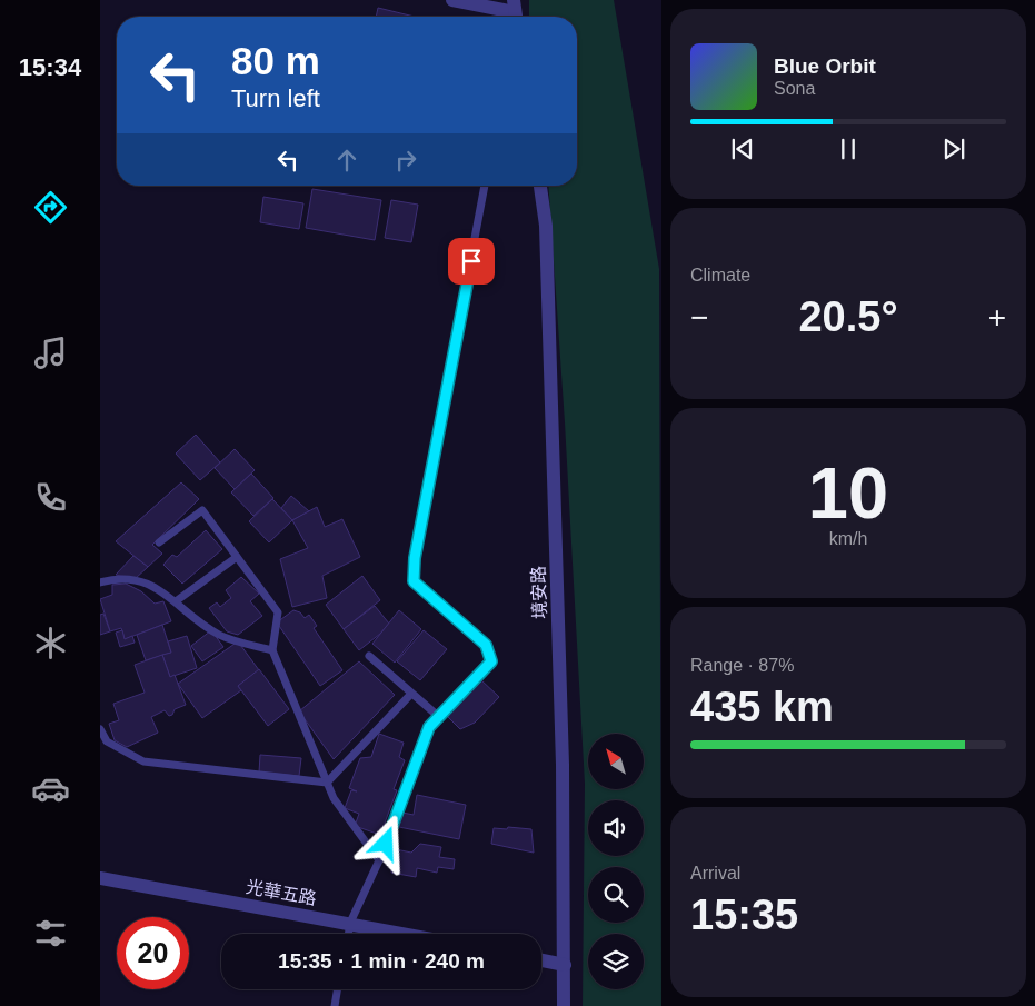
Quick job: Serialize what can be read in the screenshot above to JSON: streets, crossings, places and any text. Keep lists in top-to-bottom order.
{
  "streets": {
    "street": ["境安路", "光華五路"]
  },
  "north": "top left",
  "page": {
    "tabs": "15:34",
    "turn": ["80 m", "Turn left"],
    "song": ["Blue Orbit", "Sona"],
    "tile": [
      "Climate",
      ["10", "km/h"],
      ["Range · 87%", "435 km"],
      ["Arrival", "15:35"]
    ],
    "heat": ["−", "20.5°", "+"],
    "limit": "20",
    "trip": "15:35 · 1 min · 240 m"
  }
}
